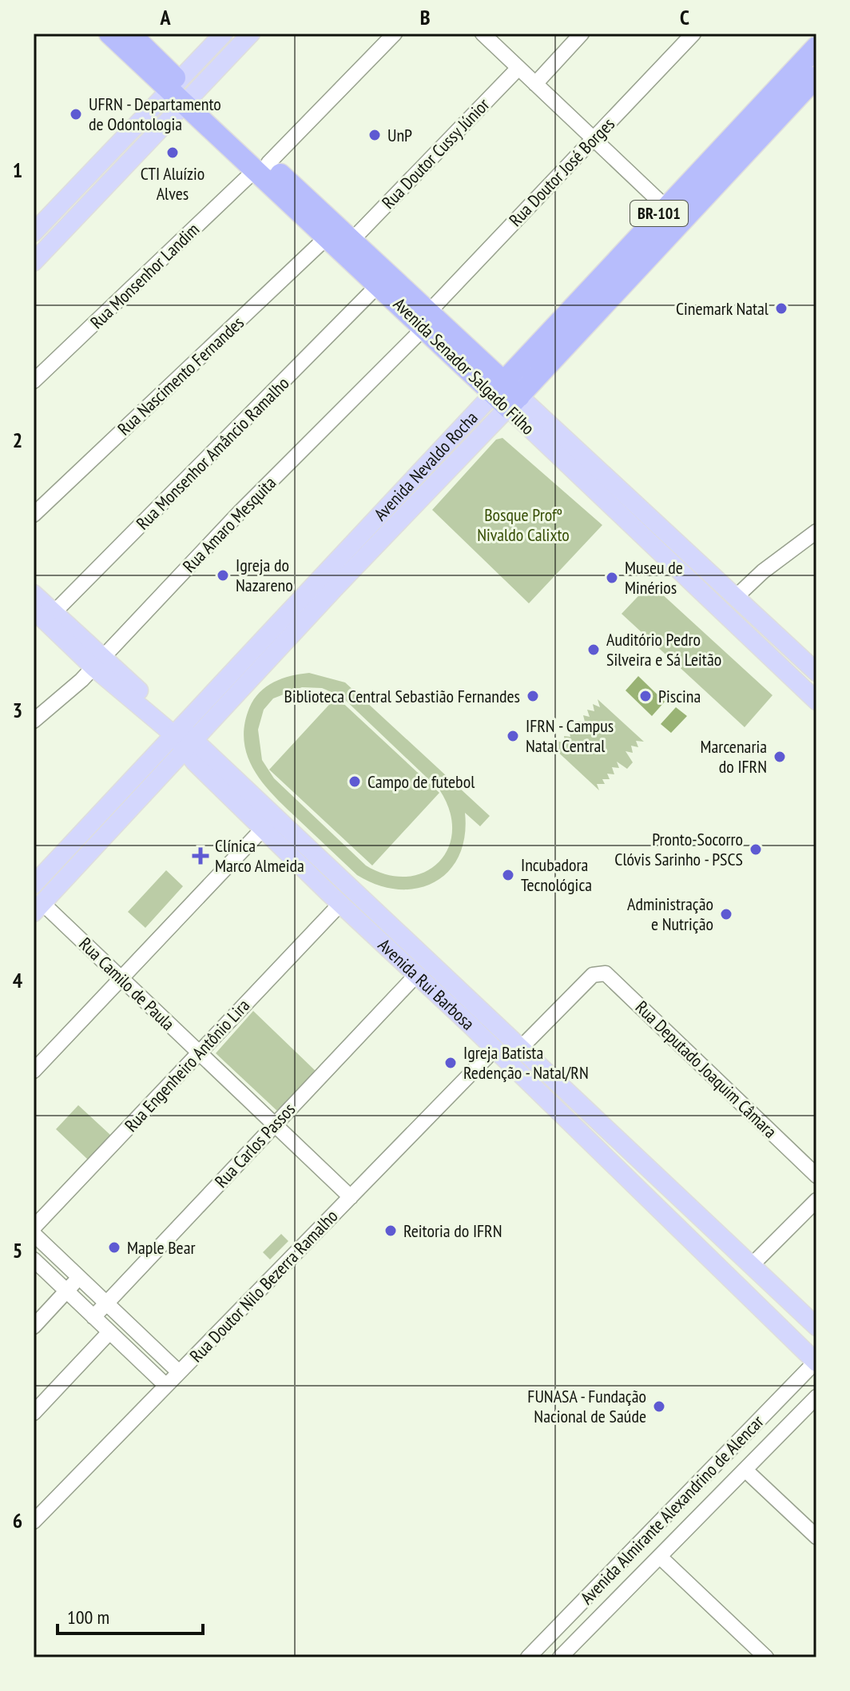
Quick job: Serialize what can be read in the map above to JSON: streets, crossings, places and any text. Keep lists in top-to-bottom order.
{
  "streets": {
    "highway": ["BR-101", "Avenida Senador Salgado Filho", "Avenida Nevaldo Rocha"],
    "main road": ["Avenida Rui Barbosa"],
    "street": [
      "Rua Doutor Cussy Júnior",
      "Rua Doutor José Borges",
      "Rua Monsenhor Landim",
      "Rua Nascimento Fernandes",
      "Rua Monsenhor Amâncio Ramalho",
      "Rua Amaro Mesquita",
      "Rua Camilo de Paula",
      "Rua Engenheiro Antônio Lira",
      "Rua Deputado Joaquim Câmara",
      "Rua Carlos Passos",
      "Rua Doutor Nilo Bezerra Ramalho",
      "Avenida Almirante Alexandrino de Alencar"
    ]
  },
  "crossings": [
    ["Rua Doutor Cussy Júnior", "Avenida Senador Salgado Filho"],
    ["Rua Doutor José Borges", "Avenida Senador Salgado Filho"],
    ["Rua Doutor José Borges", "Rua Amaro Mesquita"],
    ["Rua Monsenhor Landim", "Avenida Senador Salgado Filho"],
    ["Avenida Senador Salgado Filho", "Rua Nascimento Fernandes"],
    ["Avenida Senador Salgado Filho", "Rua Monsenhor Amâncio Ramalho"],
    ["Avenida Senador Salgado Filho", "Avenida Nevaldo Rocha"],
    ["Avenida Senador Salgado Filho", "Rua Amaro Mesquita"],
    ["Rua Monsenhor Amâncio Ramalho", "Avenida Rui Barbosa"],
    ["Avenida Nevaldo Rocha", "Rua Camilo de Paula"],
    ["Avenida Nevaldo Rocha", "Avenida Rui Barbosa"],
    ["Rua Amaro Mesquita", "Avenida Rui Barbosa"],
    ["Rua Camilo de Paula", "Rua Engenheiro Antônio Lira"],
    ["Rua Camilo de Paula", "Rua Carlos Passos"],
    ["Rua Camilo de Paula", "Rua Doutor Nilo Bezerra Ramalho"],
    ["Avenida Rui Barbosa", "Rua Engenheiro Antônio Lira"],
    ["Avenida Rui Barbosa", "Rua Deputado Joaquim Câmara"],
    ["Avenida Rui Barbosa", "Rua Carlos Passos"],
    ["Avenida Rui Barbosa", "Rua Doutor Nilo Bezerra Ramalho"],
    ["Avenida Rui Barbosa", "Avenida Almirante Alexandrino de Alencar"]
  ],
  "parks": ["Bosque Profº Nivaldo Calixto"],
  "places": {
    "other": [
      "UFRN - Departamento de Odontologia",
      "UnP",
      "CTI Aluízio Alves",
      "Cinemark Natal",
      "Igreja do Nazareno",
      "Museu de Minérios",
      "Auditório Pedro Silveira e Sá Leitão",
      "Biblioteca Central Sebastião Fernandes",
      "Piscina",
      "IFRN - Campus Natal Central",
      "Marcenaria do IFRN",
      "Campo de futebol",
      "Pronto-Socorro Clóvis Sarinho - PSCS",
      "Incubadora Tecnológica",
      "Administração e Nutrição",
      "Igreja Batista Redenção - Natal/RN",
      "Reitoria do IFRN",
      "Maple Bear",
      "FUNASA - Fundação Nacional de Saúde"
    ],
    "health": ["Clínica Marco Almeida"]
  },
  "scale_bar": "100 m",
  "grid": {
    "columns": ["A", "B", "C"],
    "rows": [
      "1",
      "2",
      "3",
      "4",
      "5",
      "6"
    ]
  }
}
